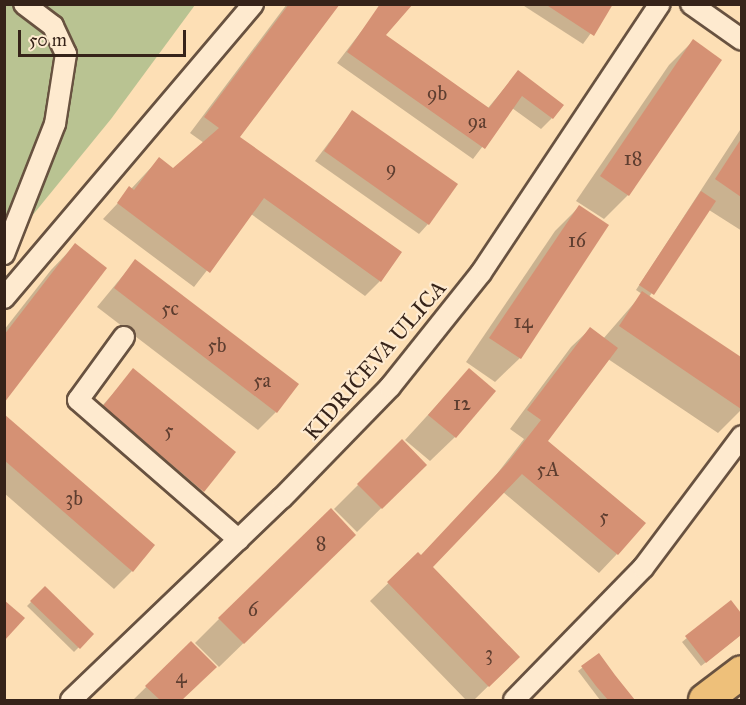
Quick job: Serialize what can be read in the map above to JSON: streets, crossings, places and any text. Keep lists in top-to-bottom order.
{
  "streets": {
    "street": ["KIDRIČEVA ULICA"]
  },
  "house_numbers": [
    "9b",
    "9a",
    "18",
    "9",
    "16",
    "5c",
    "14",
    "5b",
    "5a",
    "12",
    "5",
    "5A",
    "3b",
    "5",
    "8",
    "6",
    "3",
    "4"
  ],
  "scale_bar": "50 m"
}
